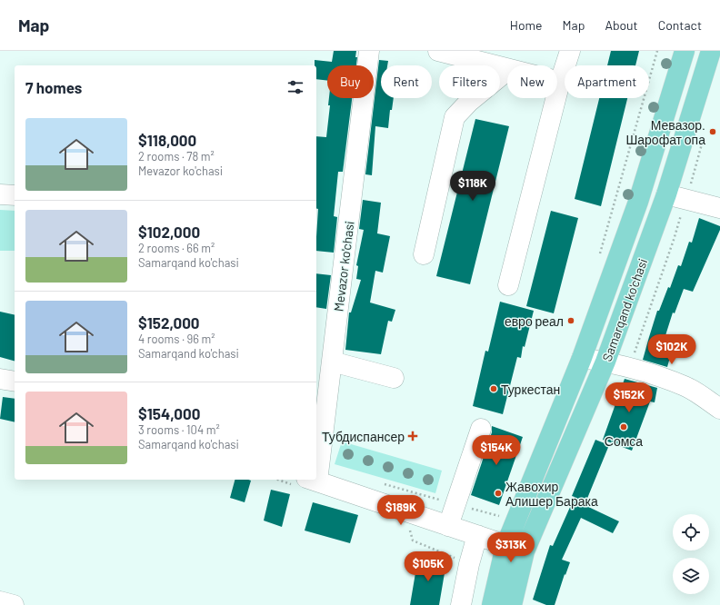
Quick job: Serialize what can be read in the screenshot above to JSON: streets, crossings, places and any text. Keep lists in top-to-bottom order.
{
  "streets": {
    "main road": ["Samarqand ko'chasi"],
    "street": ["Mevazor ko'chasi"]
  },
  "places": {
    "other": [
      "Мевазор. Шарофат опа",
      "евро реал",
      "Туркестан",
      "Сомса",
      "Жавохир Алишер Барака"
    ],
    "health": ["Тубдиспансер"]
  },
  "page": {
    "header": "Map",
    "nav": [
      "Home",
      "Map",
      "About",
      "Contact"
    ],
    "chip": [
      "Buy",
      "Rent",
      "Filters",
      "New",
      "Apartment"
    ],
    "heading": "7 homes",
    "list": [
      {
        "name": "$118,000",
        "note": "2 rooms · 78 m² · Mevazor ko'chasi"
      },
      {
        "name": "$102,000",
        "note": "2 rooms · 66 m² · Samarqand ko'chasi"
      },
      {
        "name": "$152,000",
        "note": "4 rooms · 96 m² · Samarqand ko'chasi"
      },
      {
        "name": "$154,000",
        "note": "3 rooms · 104 m² · Samarqand ko'chasi"
      }
    ],
    "price": [
      "$118K",
      "$102K",
      "$152K",
      "$154K",
      "$189K",
      "$313K",
      "$105K"
    ]
  }
}
